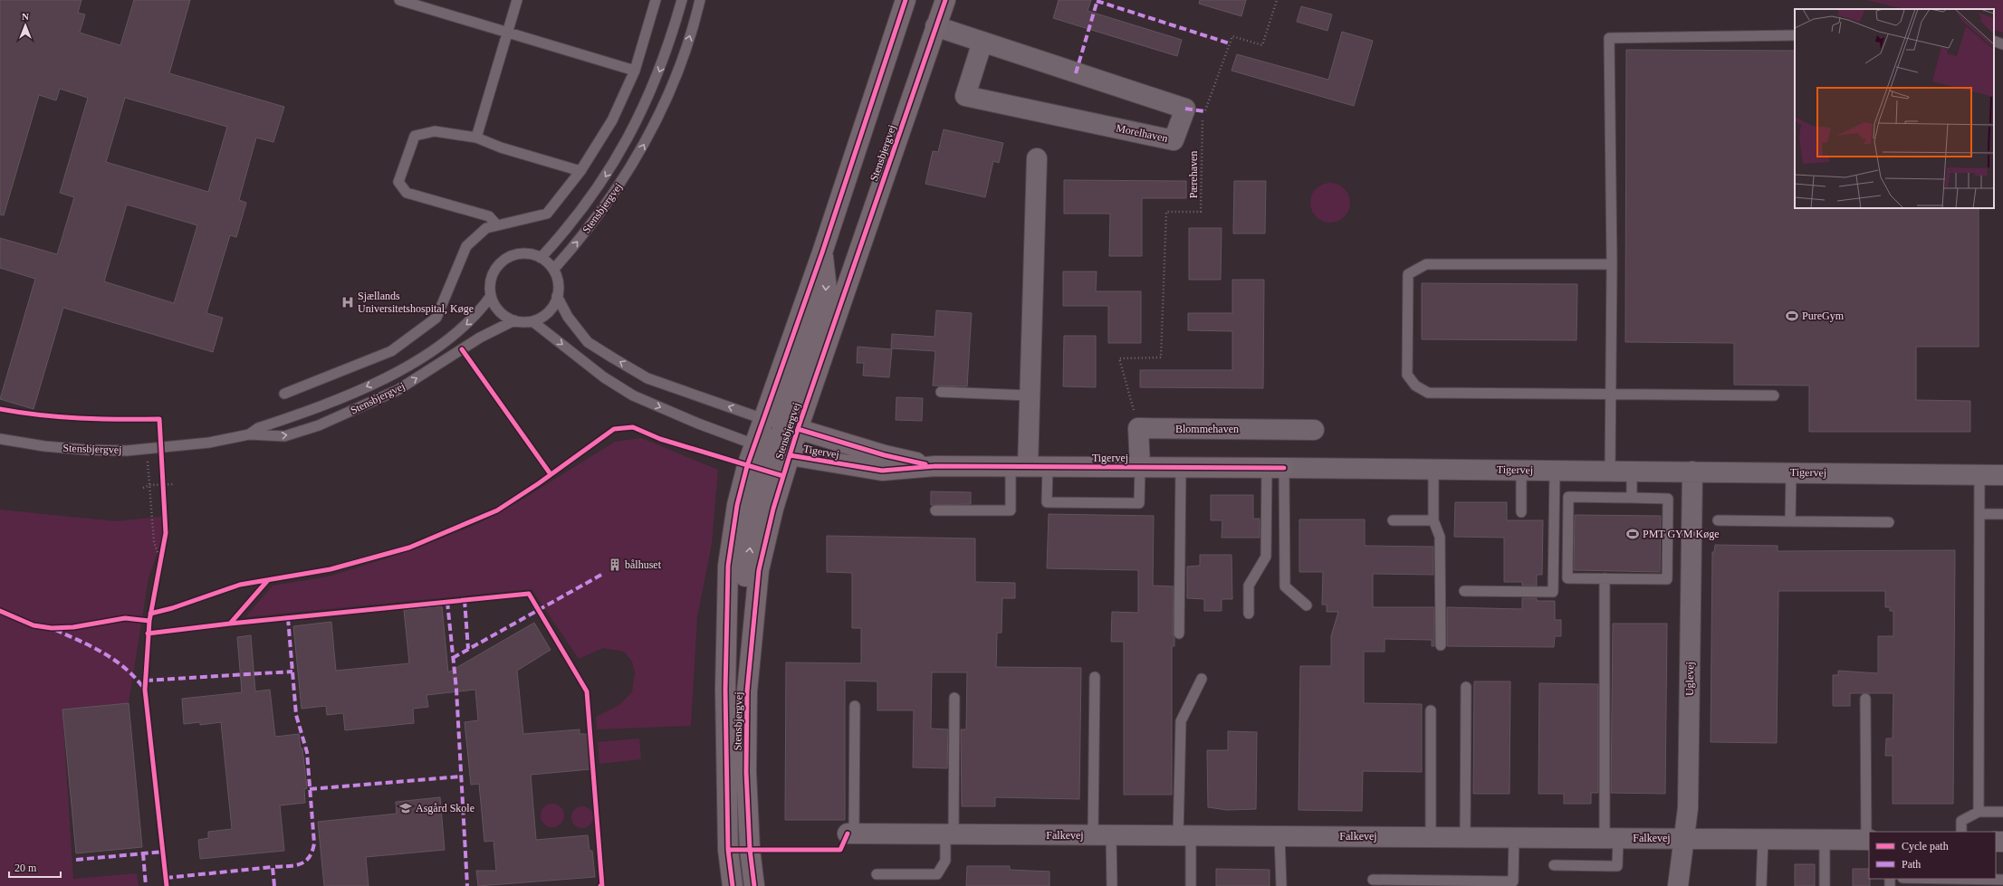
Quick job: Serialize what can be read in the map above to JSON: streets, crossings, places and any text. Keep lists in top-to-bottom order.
{
  "streets": {
    "street": [
      "Morelhaven",
      "Stensbjergvej",
      "Blommehaven",
      "Tigervej",
      "Uglevej",
      "Falkevej"
    ],
    "path": ["Pærehaven"]
  },
  "crossings": [
    ["Morelhaven", "Stensbjergvej"],
    ["Stensbjergvej", "Tigervej"],
    ["Pærehaven", "Blommehaven"],
    ["Tigervej", "Uglevej"],
    ["Uglevej", "Falkevej"]
  ],
  "places": {
    "hospital": ["Sjællands Universitetshospital, Køge"],
    "sports": ["PureGym", "PMT GYM Køge"],
    "building": ["bålhuset"],
    "school or university": ["Asgård Skole"]
  },
  "legend": ["Cycle path", "Path"],
  "scale_bar": "20 m",
  "north": "top"
}
